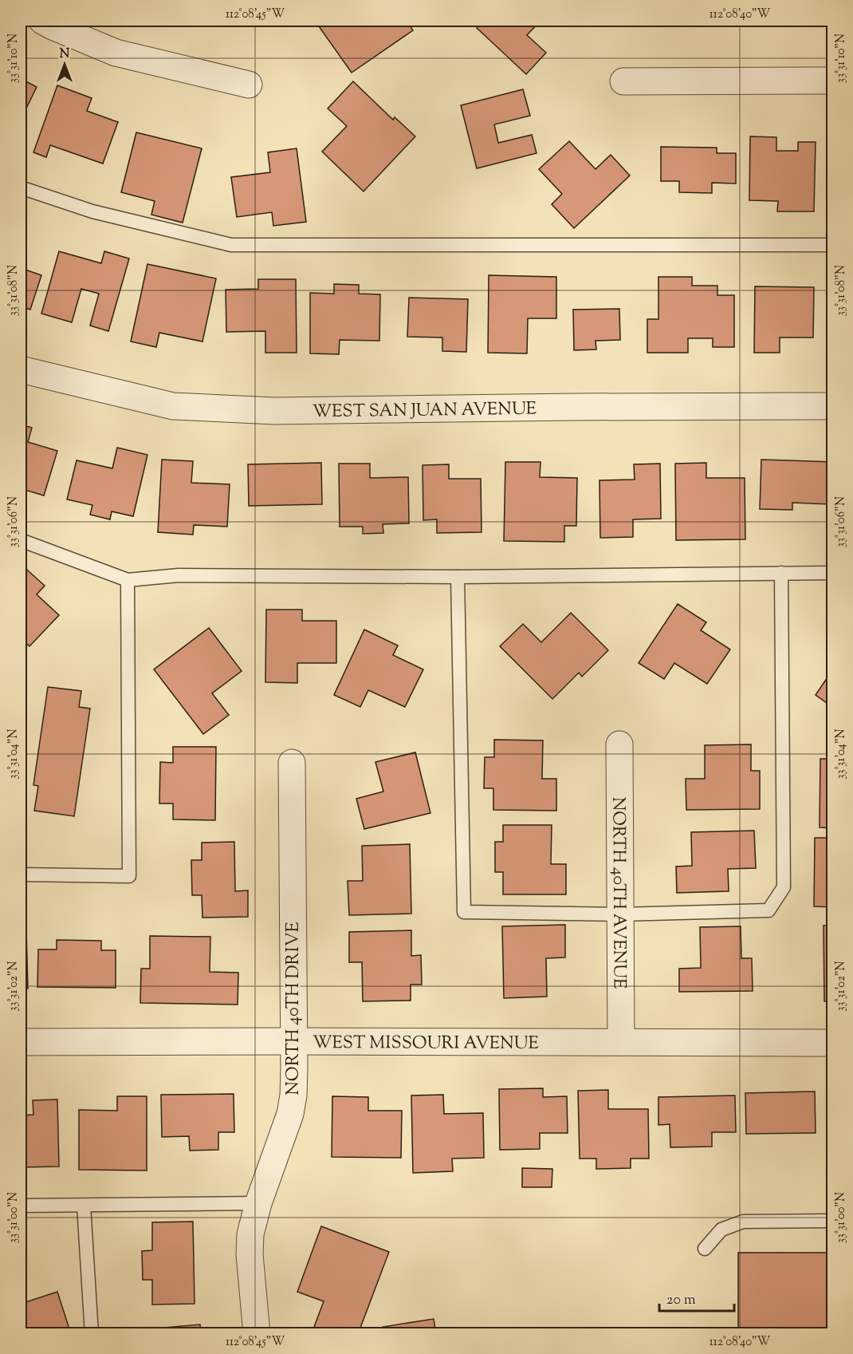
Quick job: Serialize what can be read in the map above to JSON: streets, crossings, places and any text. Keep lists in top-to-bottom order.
{
  "streets": {
    "street": [
      "WEST SAN JUAN AVENUE",
      "NORTH 40TH AVENUE",
      "NORTH 40TH DRIVE",
      "WEST MISSOURI AVENUE"
    ]
  },
  "crossings": [
    ["NORTH 40TH AVENUE", "WEST MISSOURI AVENUE"],
    ["NORTH 40TH DRIVE", "WEST MISSOURI AVENUE"]
  ],
  "scale_bar": "20 m",
  "north": "top",
  "coordinates": [
    "112°08'45\"W",
    "112°08'40\"W",
    "33°31'10\"N",
    "33°31'08\"N",
    "33°31'06\"N",
    "33°31'04\"N",
    "33°31'02\"N",
    "33°31'00\"N"
  ]
}
